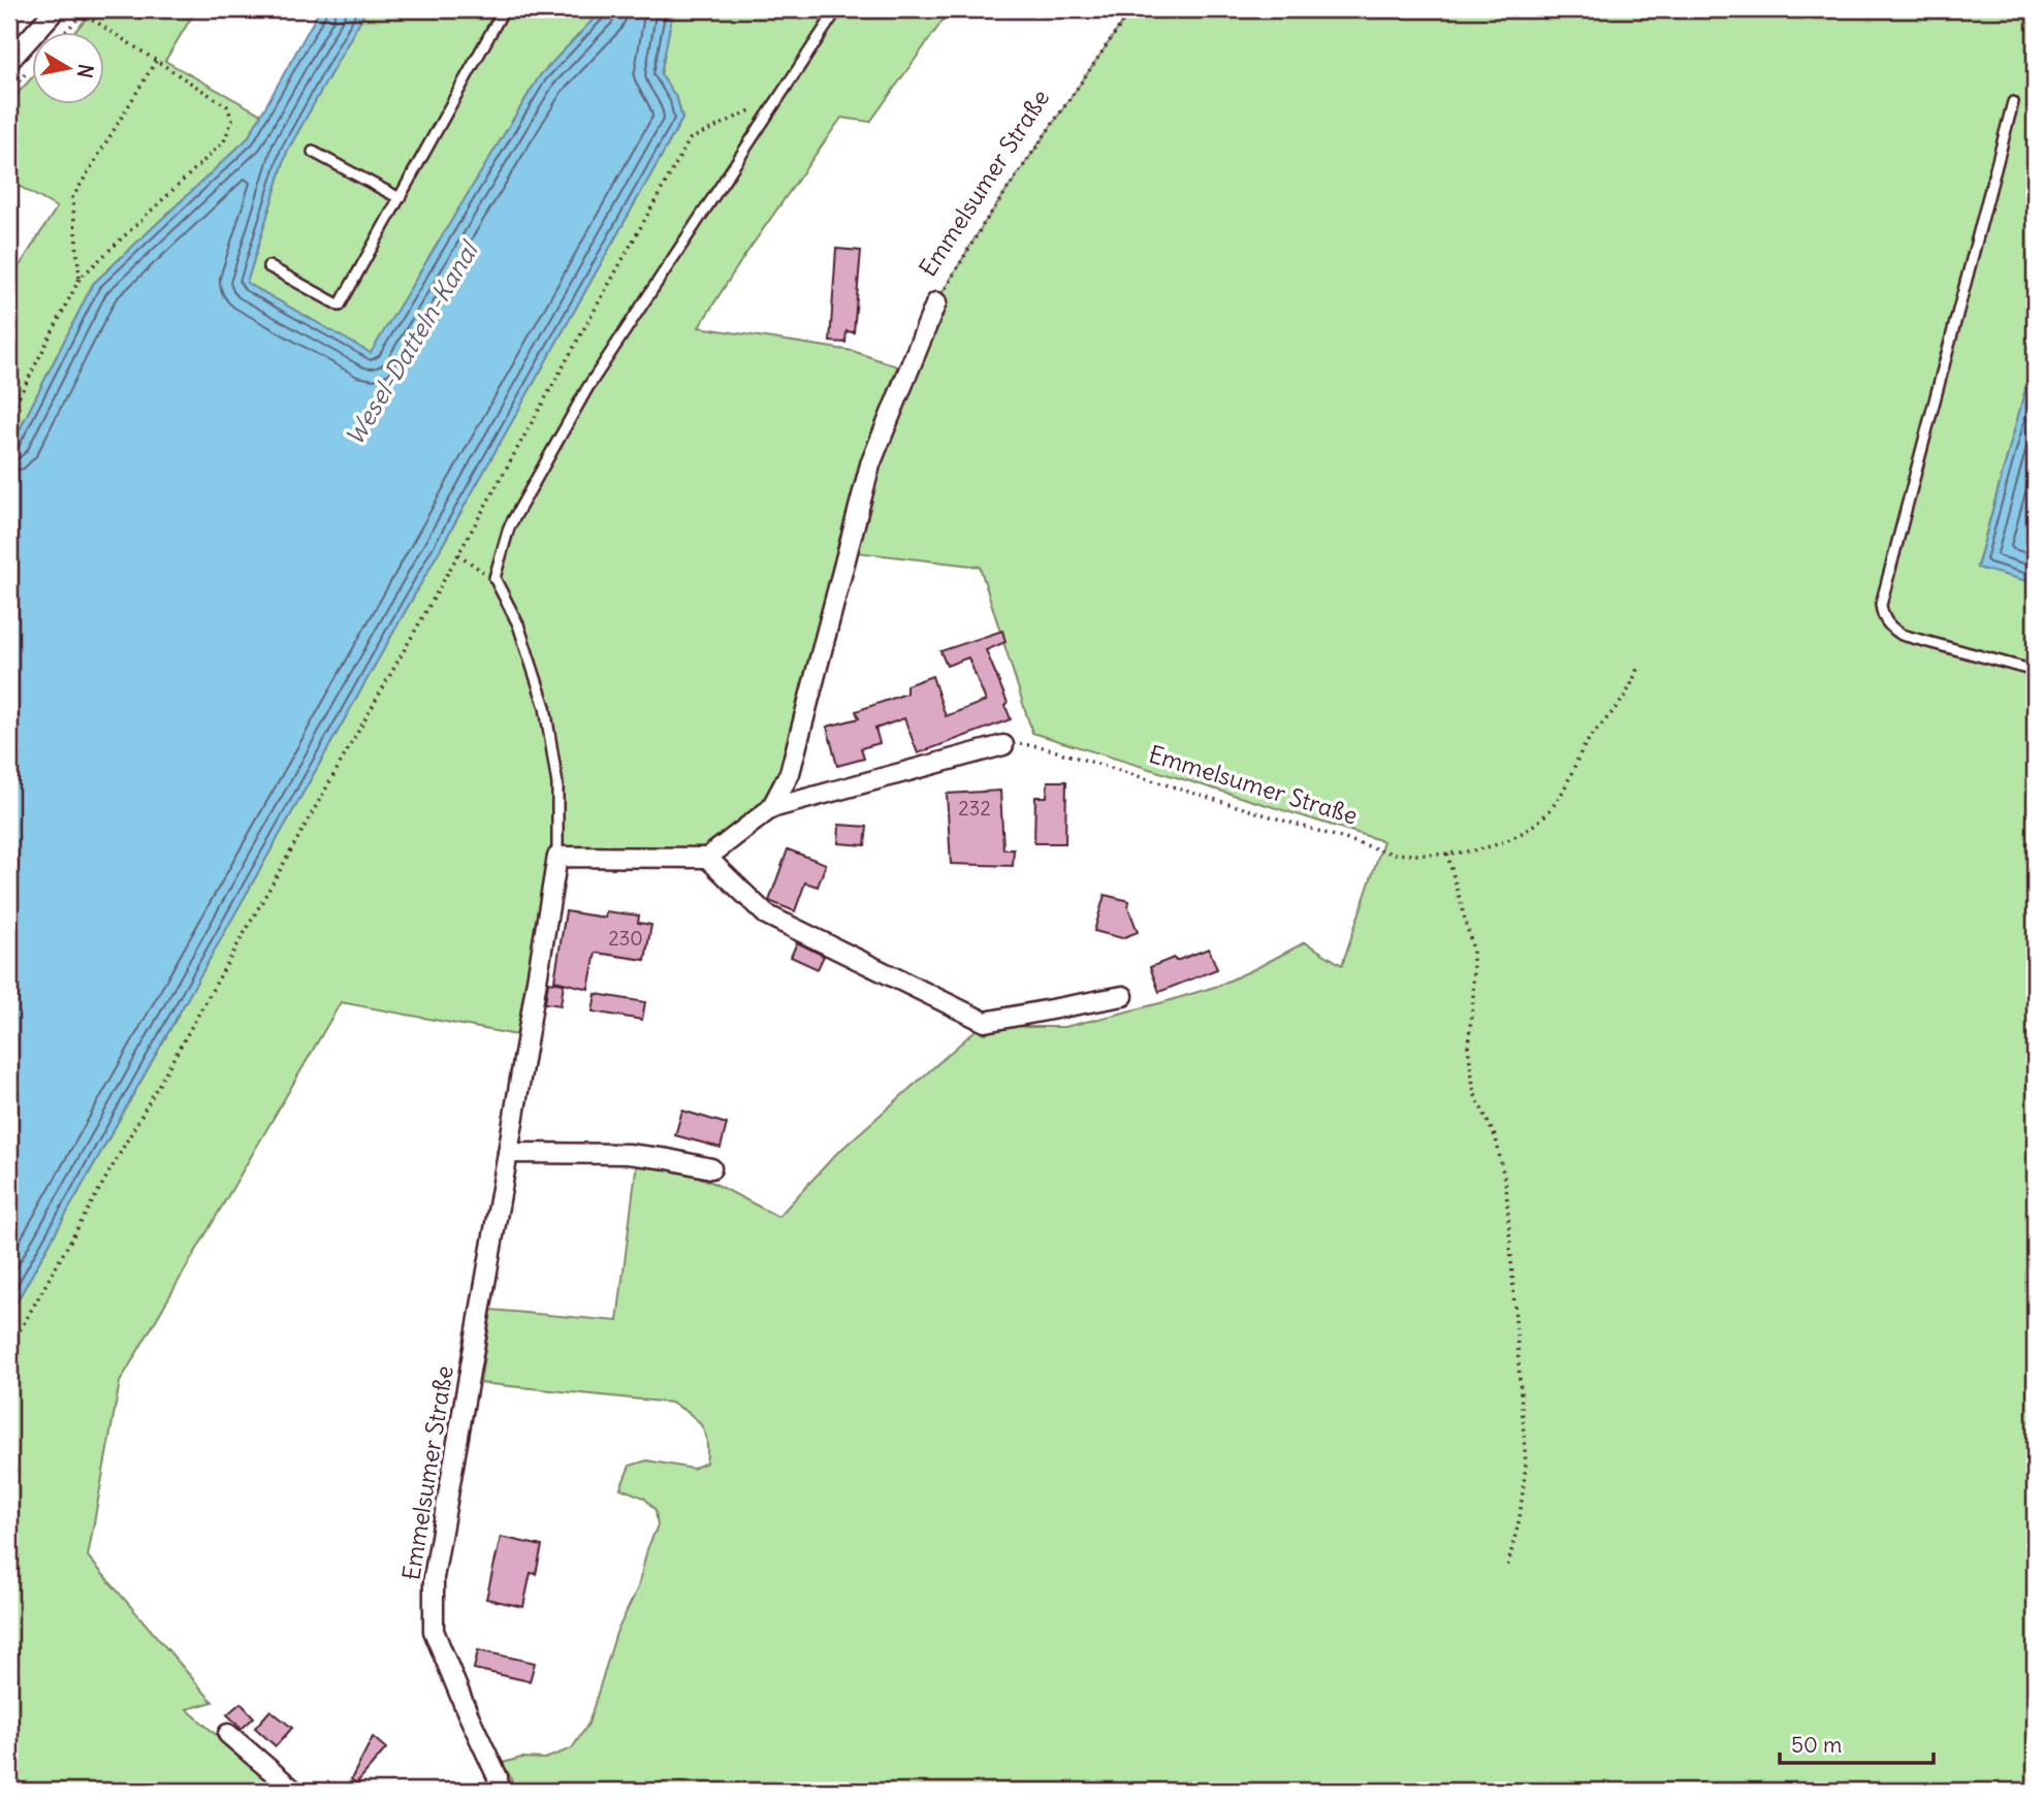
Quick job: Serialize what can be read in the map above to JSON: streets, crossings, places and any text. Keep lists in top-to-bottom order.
{
  "streets": {
    "street": ["Emmelsumer Straße"]
  },
  "water": ["Wesel-Datteln-Kanal"],
  "house_numbers": ["232", "230"],
  "scale_bar": "50 m",
  "north": "right"
}
